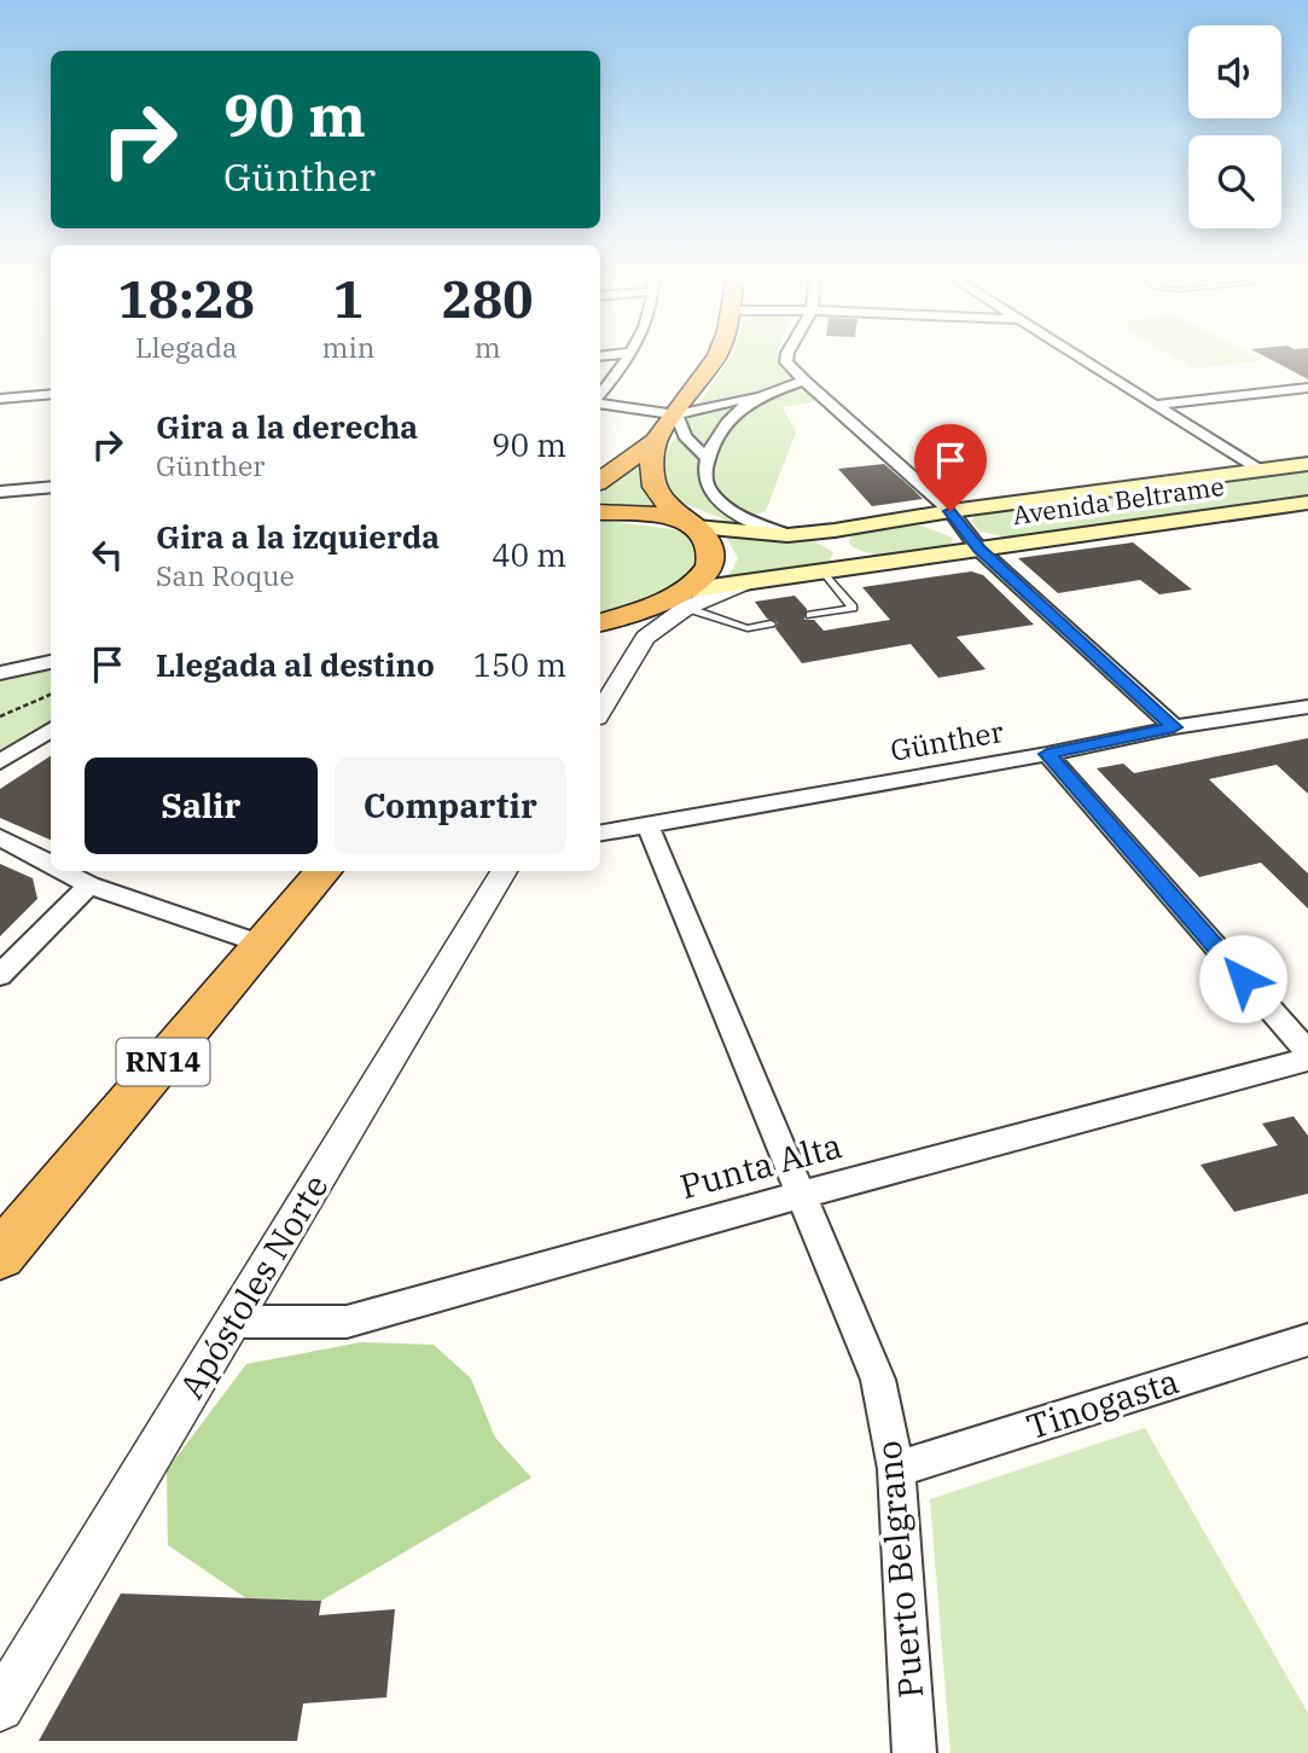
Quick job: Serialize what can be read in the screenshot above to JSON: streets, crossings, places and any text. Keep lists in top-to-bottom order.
{
  "streets": {
    "highway": ["RN14"],
    "main road": ["Avenida Beltrame"],
    "street": [
      "Günther",
      "Punta Alta",
      "Apóstoles Norte",
      "Tinogasta",
      "Puerto Belgrano"
    ]
  },
  "crossings": [
    ["Günther", "Puerto Belgrano"],
    ["Punta Alta", "Apóstoles Norte"],
    ["Punta Alta", "Puerto Belgrano"],
    ["Tinogasta", "Puerto Belgrano"]
  ],
  "page": {
    "turn": ["90 m", "Günther"],
    "eta": [
      "18:28",
      "Llegada",
      "1",
      "min",
      "280",
      "m"
    ],
    "list": [
      {
        "name": "Gira a la derecha",
        "note": "Günther",
        "value": "90 m"
      },
      {
        "name": "Gira a la izquierda",
        "note": "San Roque",
        "value": "40 m"
      },
      {
        "name": "Llegada al destino",
        "value": "150 m"
      }
    ],
    "buttons": ["Salir", "Compartir"]
  }
}
